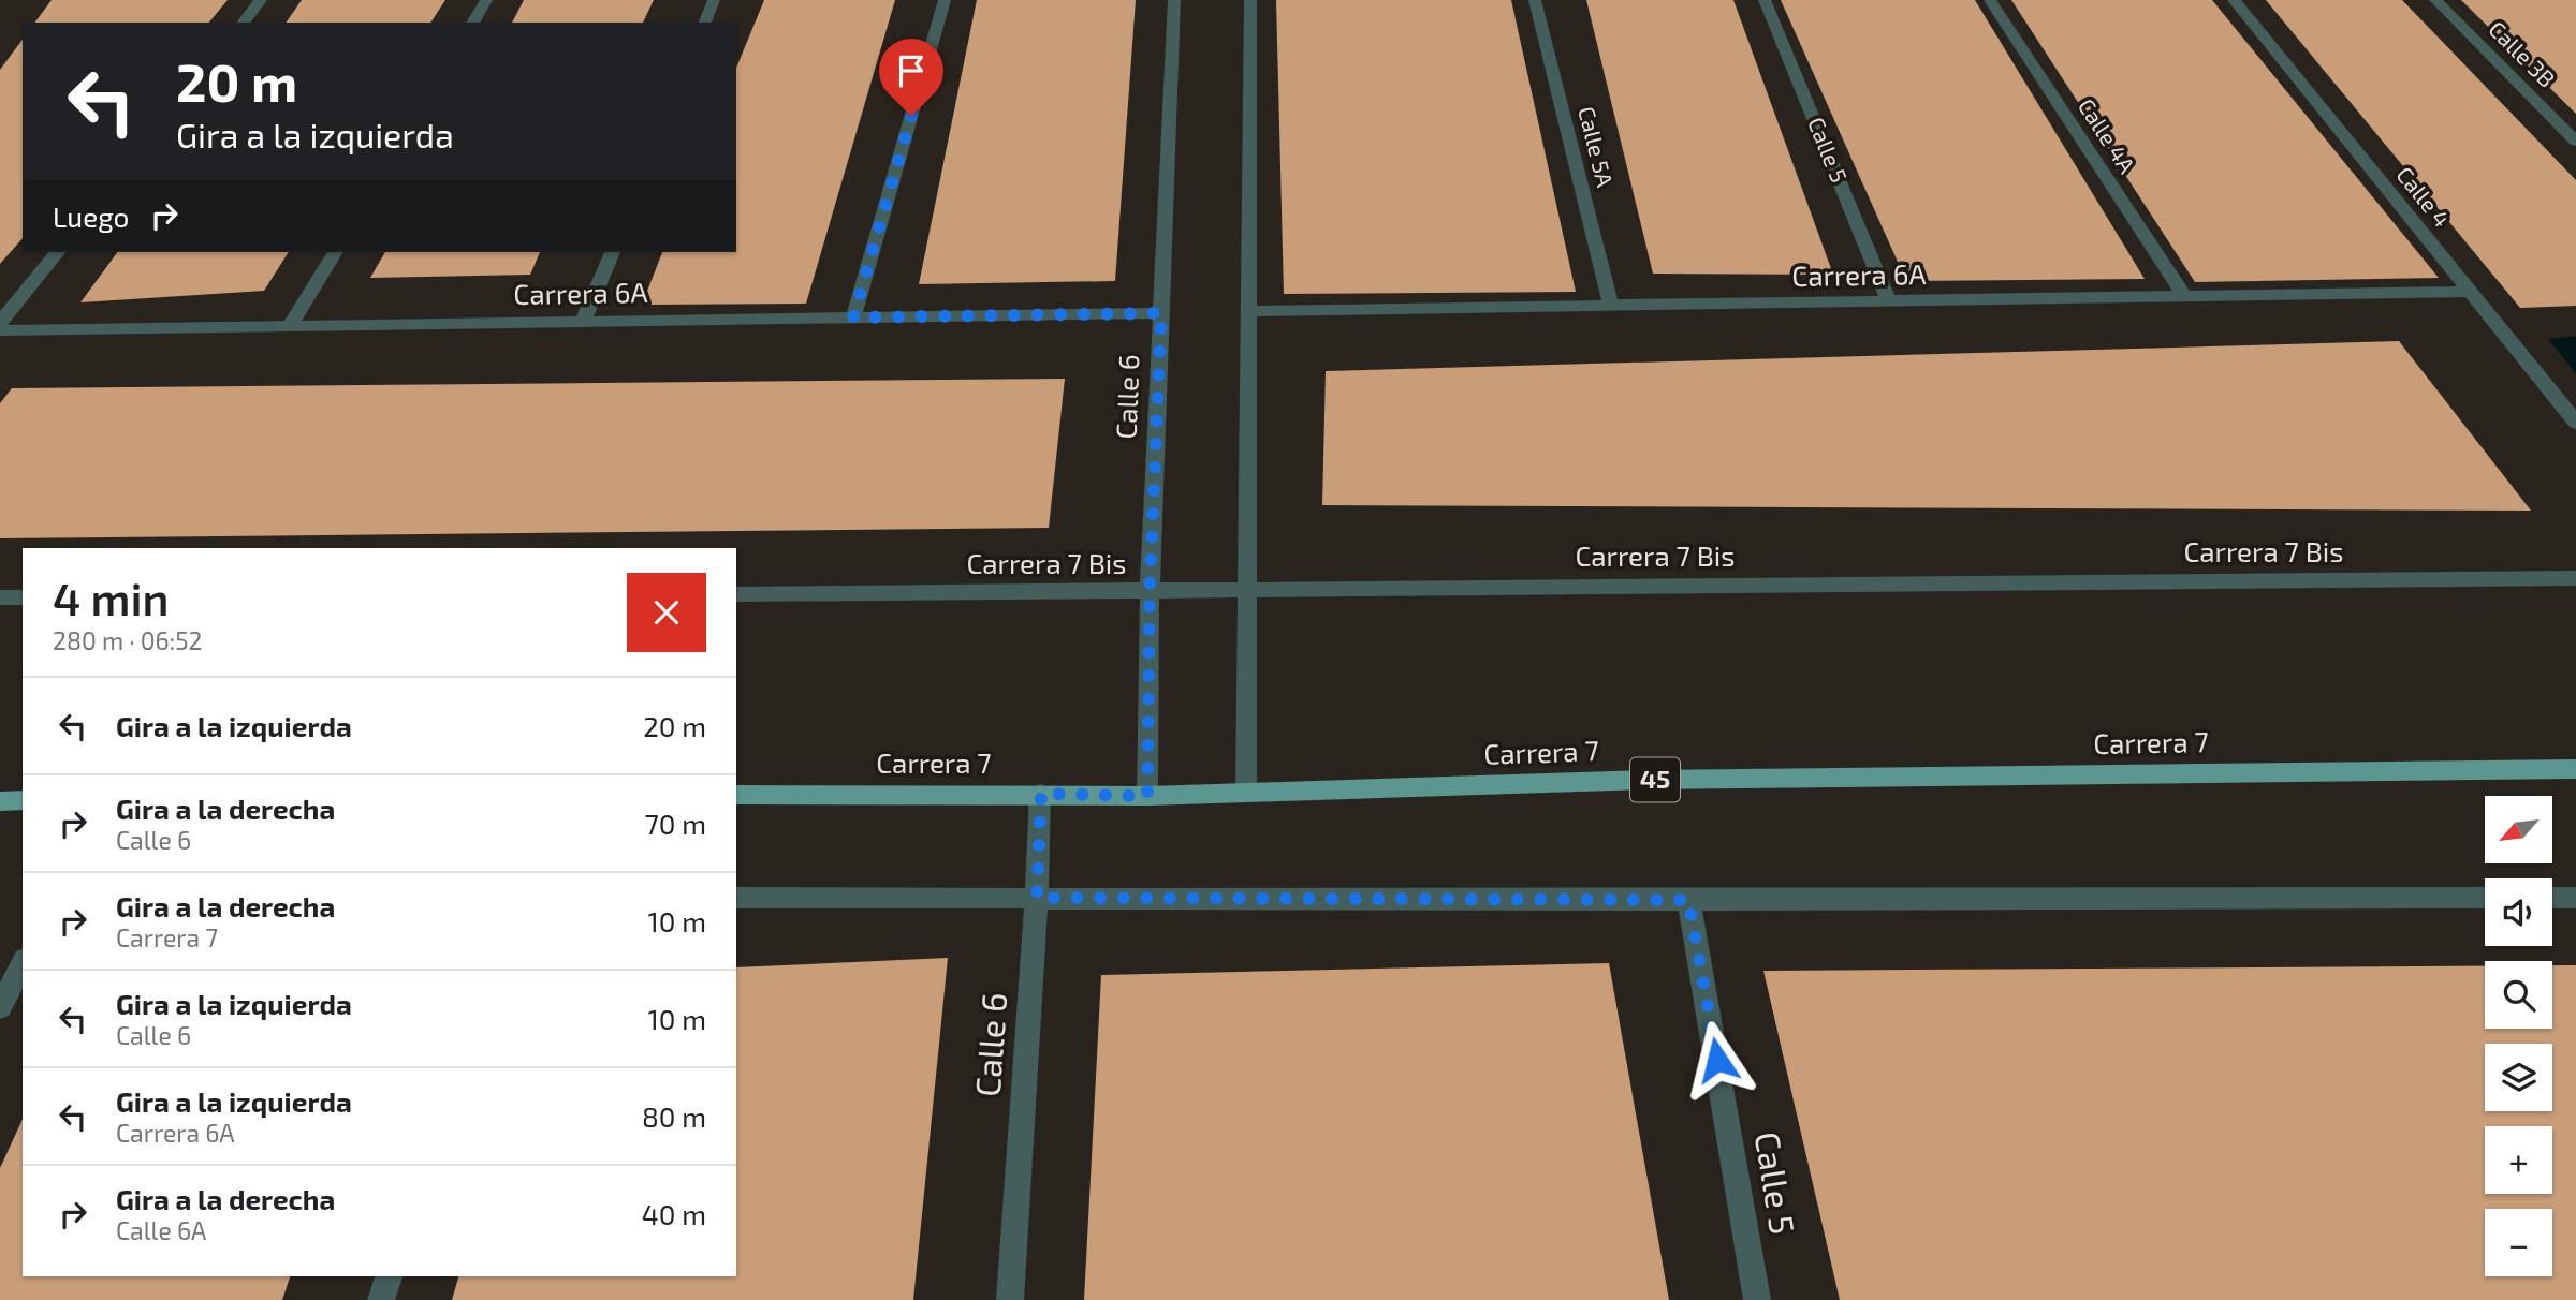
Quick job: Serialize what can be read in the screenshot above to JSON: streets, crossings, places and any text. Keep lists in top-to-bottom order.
{
  "streets": {
    "main road": ["Carrera 7", "45"],
    "street": [
      "Calle 3B",
      "Calle 4A",
      "Calle 5A",
      "Calle 5",
      "Calle 4",
      "Carrera 6A",
      "Calle 6",
      "Carrera 7 Bis"
    ]
  },
  "crossings": [
    ["Calle 4A", "Carrera 6A"],
    ["Calle 5A", "Carrera 6A"],
    ["Calle 5", "Carrera 6A"],
    ["Calle 4", "Carrera 6A"],
    ["Carrera 6A", "Calle 6"],
    ["Calle 6", "Carrera 7 Bis"],
    ["Calle 6", "Carrera 7"]
  ],
  "north": "bottom left",
  "page": {
    "turn": ["20 m", "Gira a la izquierda"],
    "then": "Luego",
    "heading": ["4 min", "280 m · 06:52"],
    "list": [
      {
        "name": "Gira a la izquierda",
        "value": "20 m"
      },
      {
        "name": "Gira a la derecha",
        "note": "Calle 6",
        "value": "70 m"
      },
      {
        "name": "Gira a la derecha",
        "note": "Carrera 7",
        "value": "10 m"
      },
      {
        "name": "Gira a la izquierda",
        "note": "Calle 6",
        "value": "10 m"
      },
      {
        "name": "Gira a la izquierda",
        "note": "Carrera 6A",
        "value": "80 m"
      },
      {
        "name": "Gira a la derecha",
        "note": "Calle 6A",
        "value": "40 m"
      }
    ],
    "map_buttons": ["+", "−"]
  }
}
